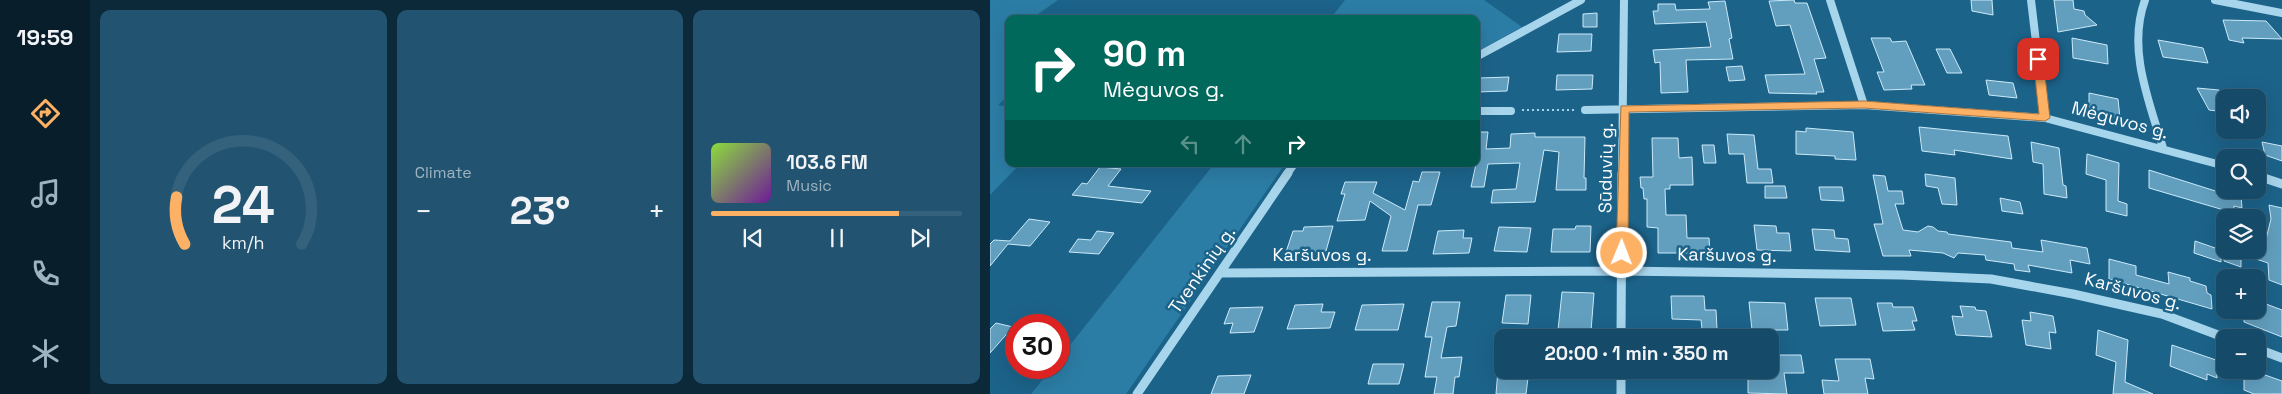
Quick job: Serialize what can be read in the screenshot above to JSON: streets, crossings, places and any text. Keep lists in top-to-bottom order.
{
  "streets": {
    "street": [
      "Mėguvos g.",
      "Sūduvių g.",
      "Karšuvos g.",
      "Tvenkinių g."
    ]
  },
  "crossings": [
    ["Mėguvos g.", "Sūduvių g."],
    ["Sūduvių g.", "Karšuvos g."],
    ["Karšuvos g.", "Tvenkinių g."]
  ],
  "page": {
    "tabs": "19:59",
    "tile": "Climate",
    "turn": ["90 m", "Mėguvos g."],
    "map_buttons": ["+", "−"],
    "song": ["103.6 FM", "Music"],
    "heat": ["−", "23°", "+"],
    "limit": "30",
    "trip": "20:00 · 1 min · 350 m",
    "gauge": ["24", "km/h"]
  }
}
